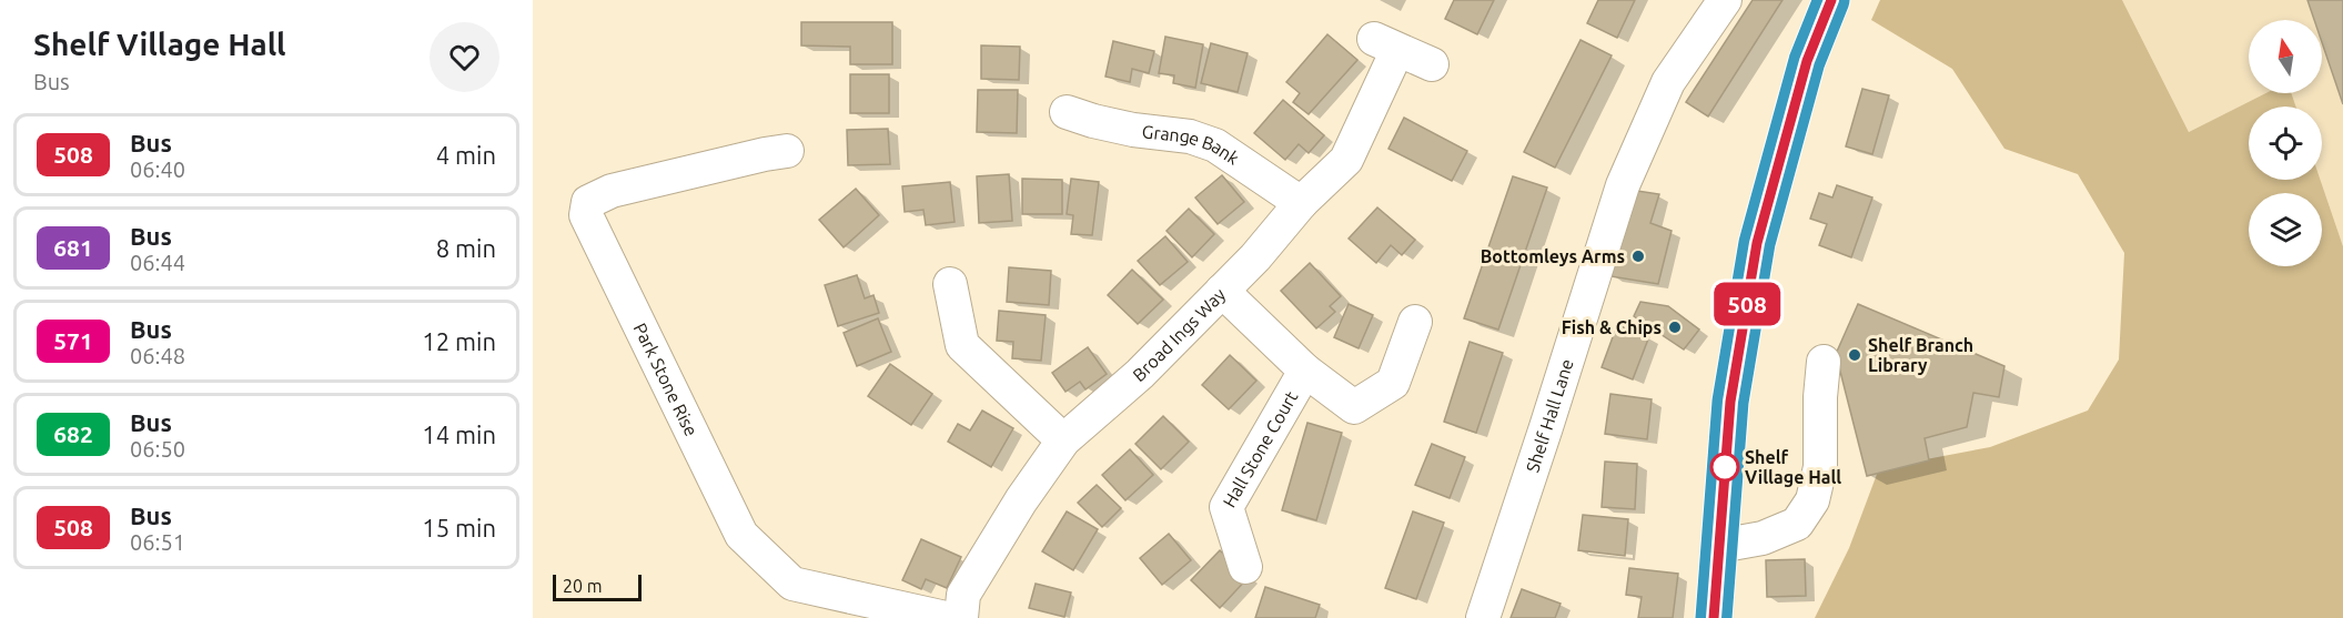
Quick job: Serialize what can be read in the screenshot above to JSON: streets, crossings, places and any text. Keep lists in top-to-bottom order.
{
  "streets": {
    "street": [
      "Grange Bank",
      "Broad Ings Way",
      "Park Stone Rise",
      "Shelf Hall Lane",
      "Hall Stone Court"
    ]
  },
  "crossings": [
    ["Grange Bank", "Broad Ings Way"]
  ],
  "places": [
    "Bottomleys Arms",
    "Fish & Chips",
    "Shelf Branch Library",
    "Shelf Village Hall"
  ],
  "lines": ["bus line 508"],
  "scale_bar": "20 m",
  "north": "top",
  "page": {
    "heading": ["Shelf Village Hall", "Bus"],
    "on_map": "508",
    "list": [
      {
        "mark": "508",
        "name": "Bus",
        "note": "06:40",
        "value": "4 min"
      },
      {
        "mark": "681",
        "name": "Bus",
        "note": "06:44",
        "value": "8 min"
      },
      {
        "mark": "571",
        "name": "Bus",
        "note": "06:48",
        "value": "12 min"
      },
      {
        "mark": "682",
        "name": "Bus",
        "note": "06:50",
        "value": "14 min"
      },
      {
        "mark": "508",
        "name": "Bus",
        "note": "06:51",
        "value": "15 min"
      }
    ],
    "scale": "20 m"
  }
}
